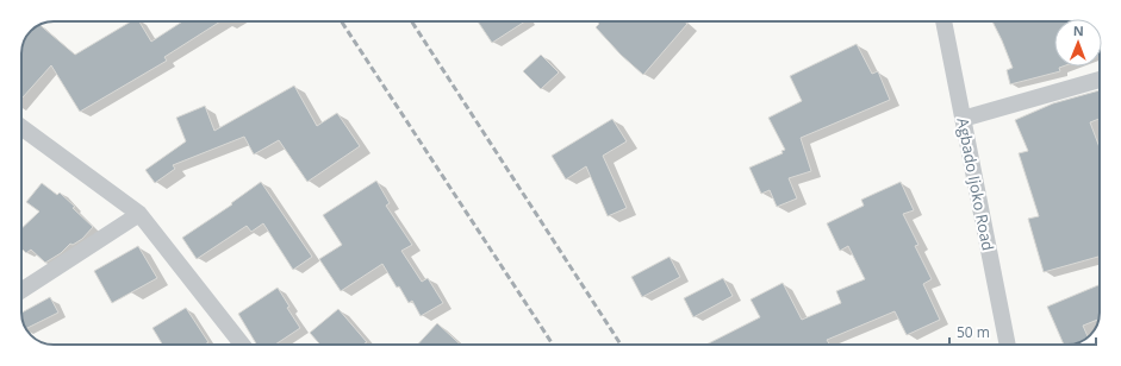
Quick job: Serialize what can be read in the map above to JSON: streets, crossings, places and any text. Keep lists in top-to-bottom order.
{
  "streets": {
    "street": ["Agbado Ijoko Road"]
  },
  "scale_bar": "50 m",
  "north": "top"
}
